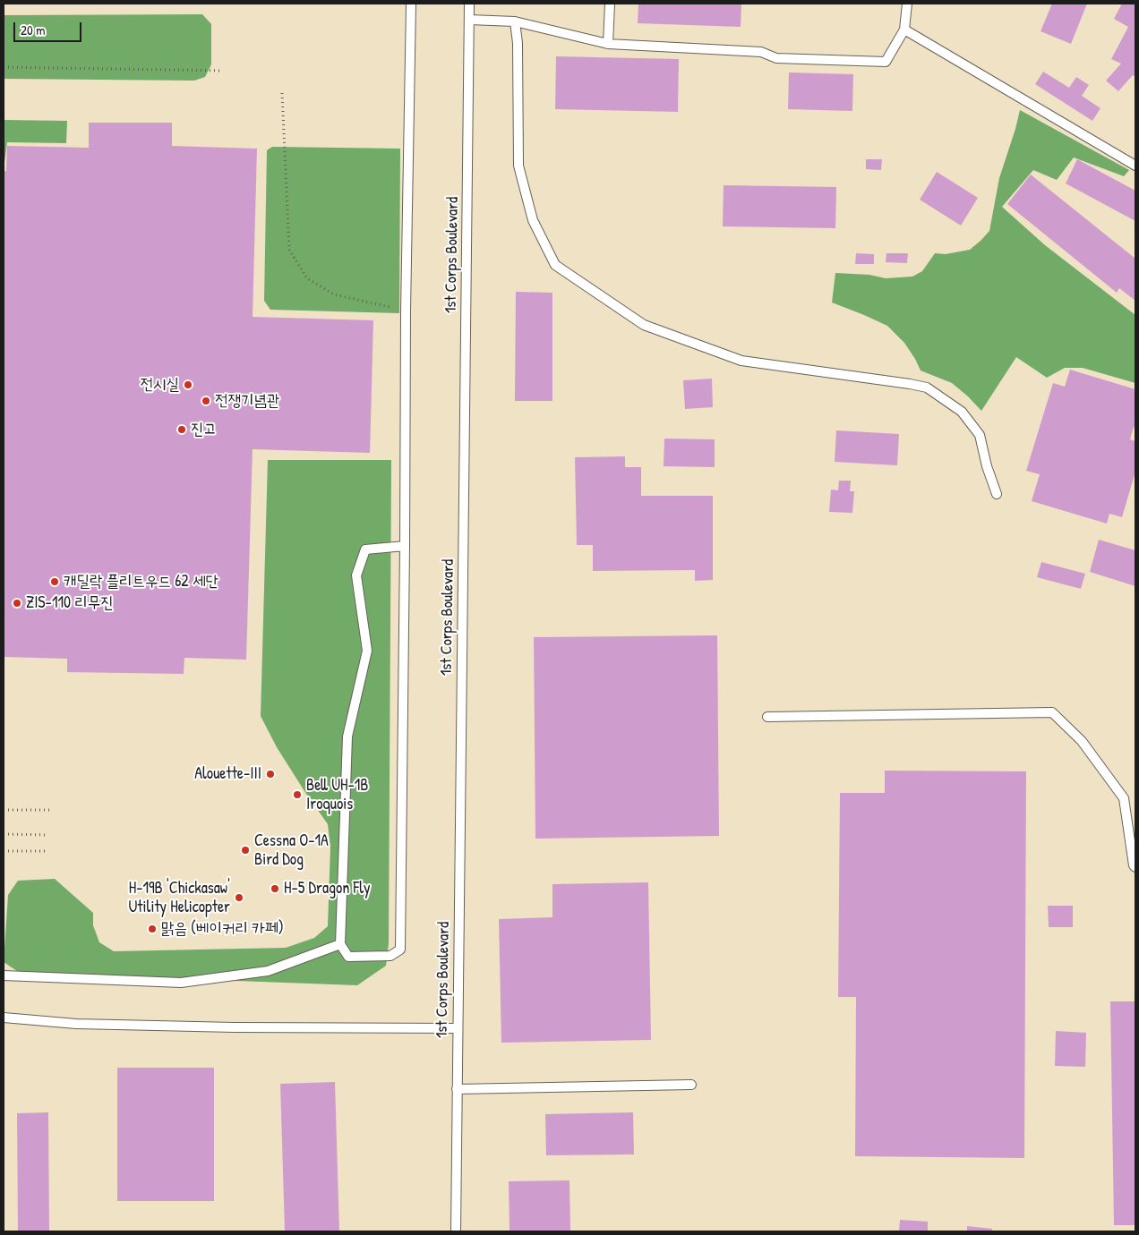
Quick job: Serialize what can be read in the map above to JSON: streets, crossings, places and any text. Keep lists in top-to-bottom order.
{
  "streets": {
    "lane": ["1st Corps Boulevard"]
  },
  "places": [
    "전시실",
    "전쟁기념관",
    "진고",
    "캐딜락 플리트우드 62 세단",
    "ZIS-110 리무진",
    "Alouette-III",
    "Bell UH-1B Iroquois",
    "Cessna O-1A Bird Dog",
    "H-5 Dragon Fly",
    "H-19B 'Chickasaw' Utility Helicopter",
    "맑음 (베이커리 카페)"
  ],
  "scale_bar": "20 m"
}
